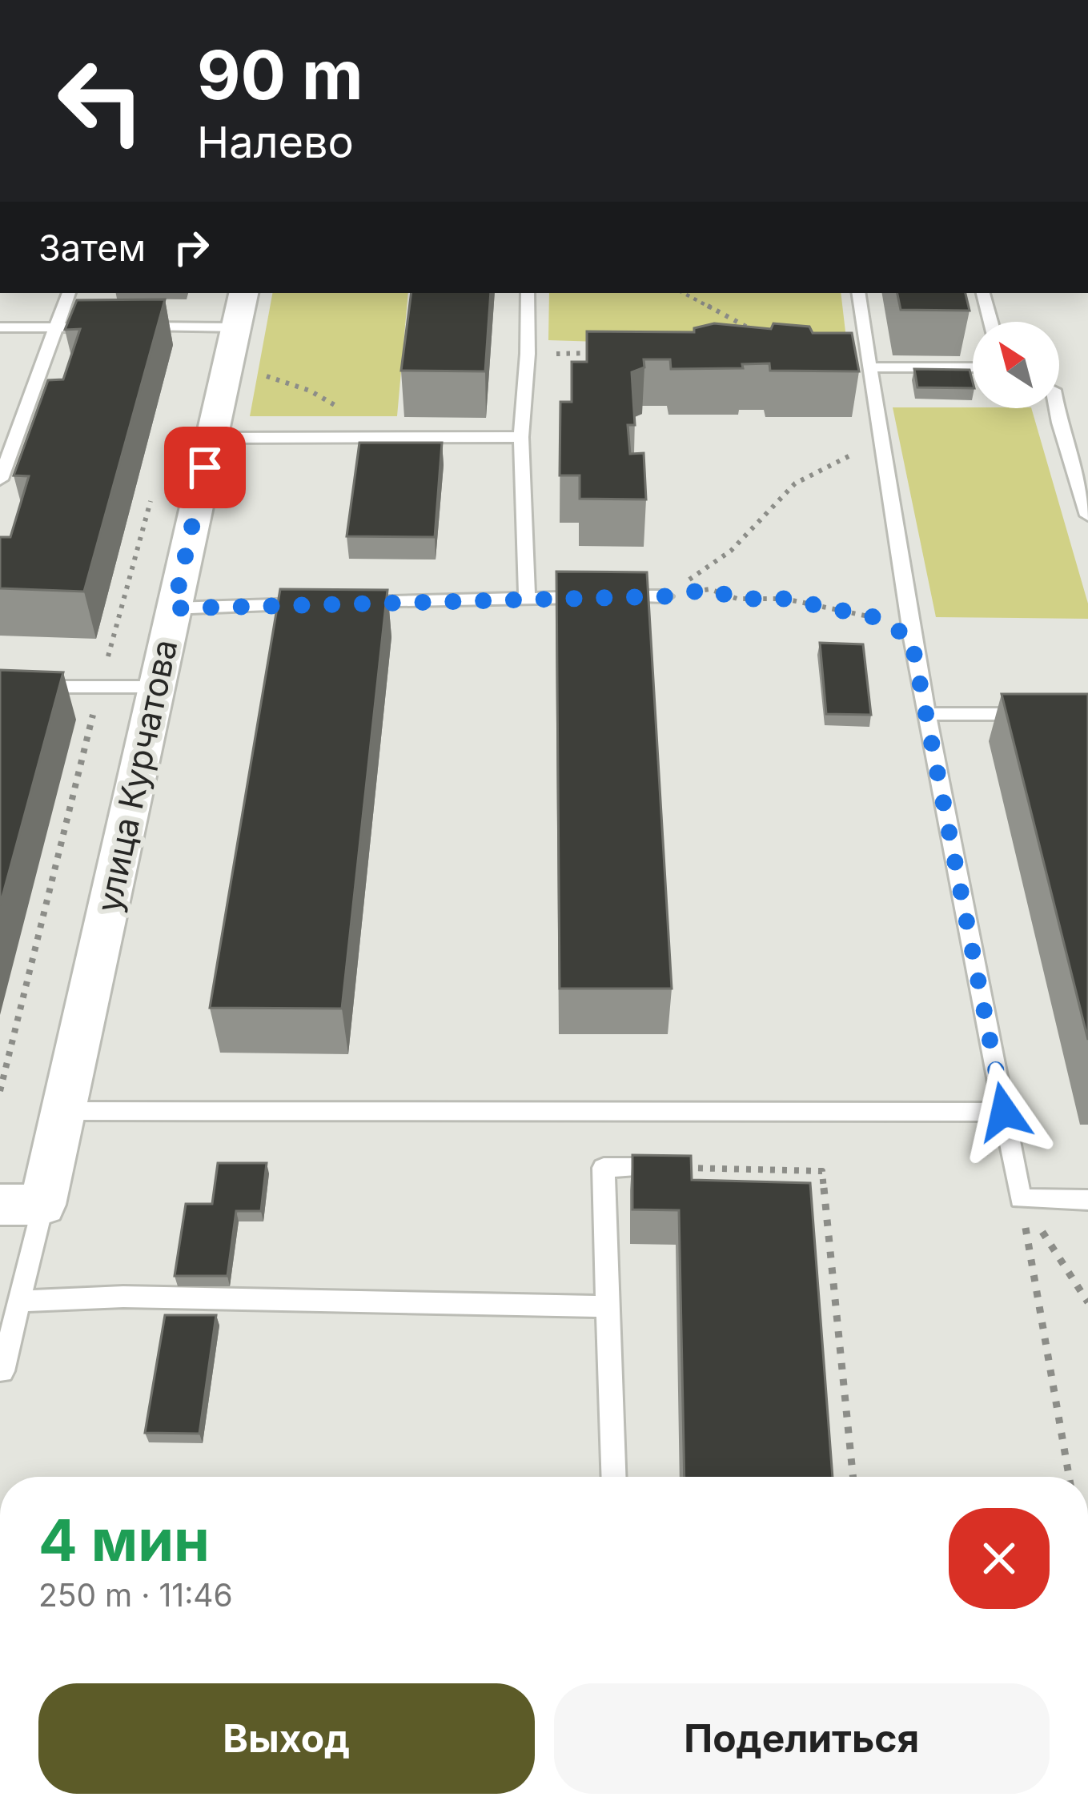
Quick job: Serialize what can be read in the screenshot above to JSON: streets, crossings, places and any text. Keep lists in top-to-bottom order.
{
  "streets": {
    "street": ["улица Курчатова"]
  },
  "north": "top left",
  "page": {
    "turn": ["90 m", "Налево"],
    "then": "Затем",
    "heading": ["4 мин", "250 m · 11:46"],
    "buttons": ["Выход", "Поделиться"]
  }
}
